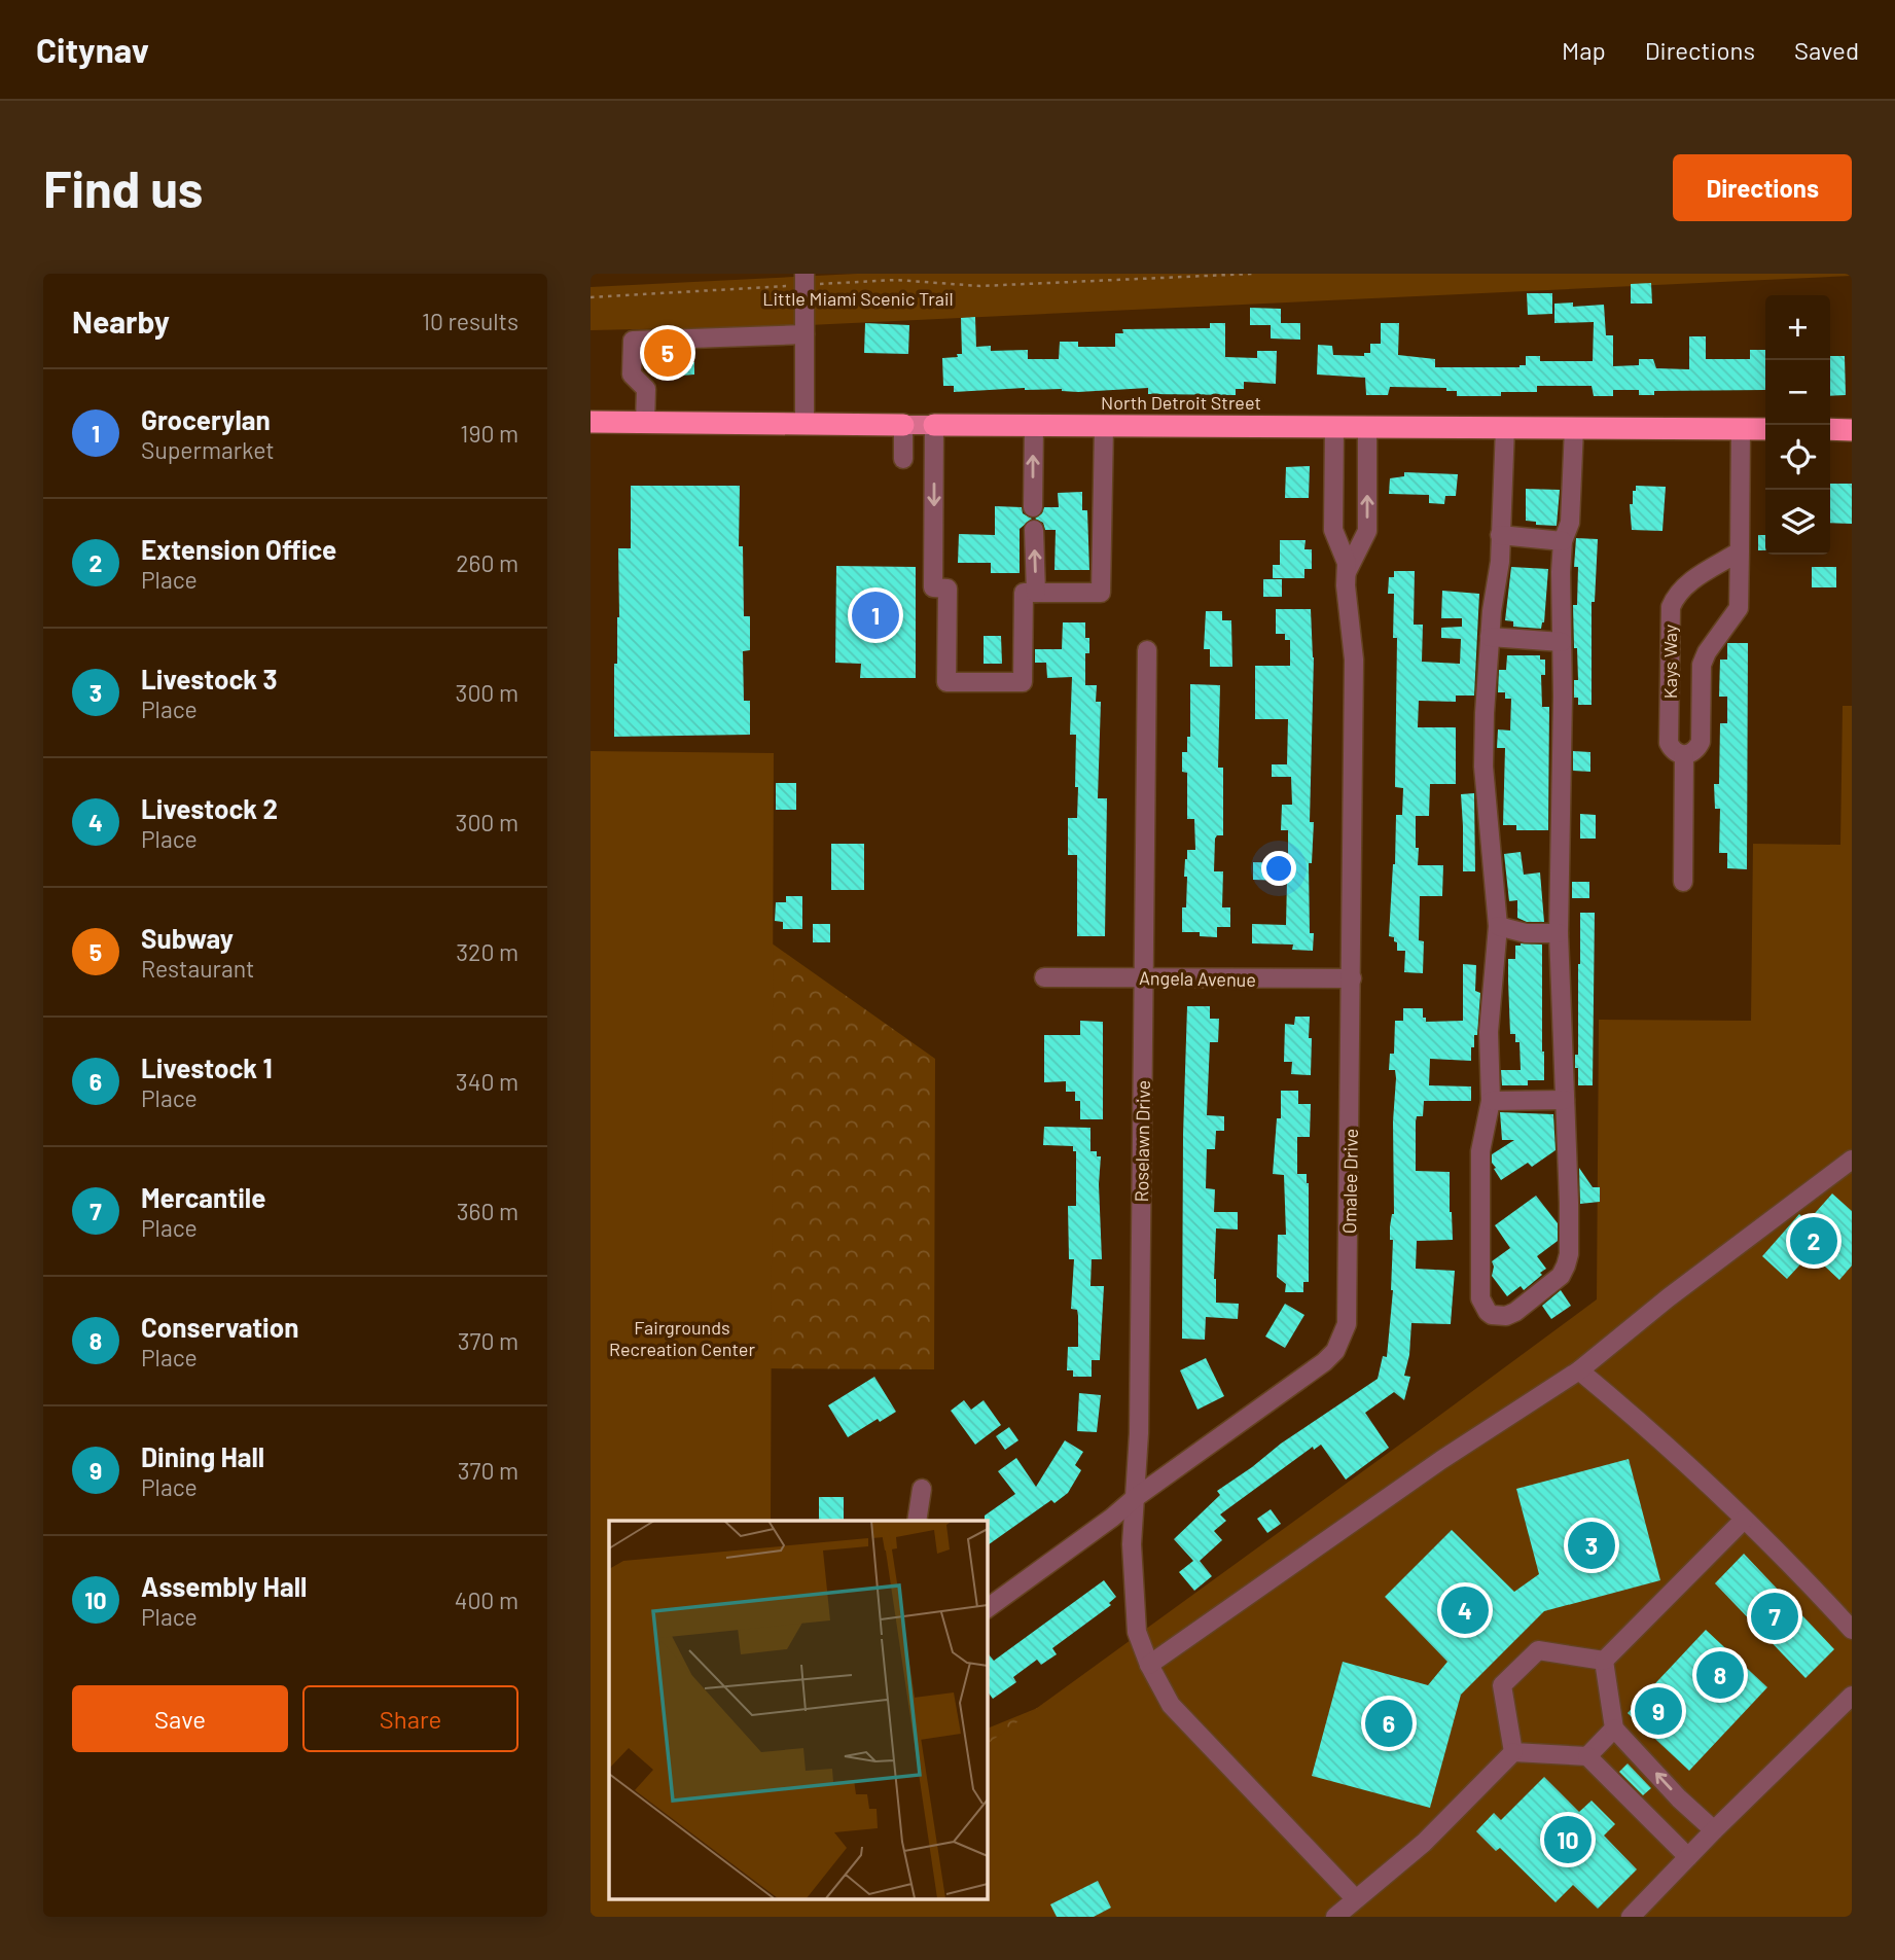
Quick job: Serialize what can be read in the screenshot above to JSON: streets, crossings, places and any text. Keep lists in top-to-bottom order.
{
  "streets": {
    "highway": ["North Detroit Street"],
    "street": [
      "Kays Way",
      "Angela Avenue",
      "Roselawn Drive",
      "Omalee Drive"
    ]
  },
  "crossings": [
    ["North Detroit Street", "Kays Way"],
    ["North Detroit Street", "Omalee Drive"],
    ["Angela Avenue", "Roselawn Drive"],
    ["Angela Avenue", "Omalee Drive"],
    ["Roselawn Drive", "Omalee Drive"]
  ],
  "parks": ["Little Miami Scenic Trail", "Fairgrounds Recreation Center"],
  "page": {
    "header": "Citynav",
    "nav": ["Map", "Directions", "Saved"],
    "buttons": [
      "Directions",
      ["Save", "Share"]
    ],
    "title": "Find us",
    "heading": ["Nearby", "10 results"],
    "map_buttons": ["+", "−"],
    "pins": [
      "5",
      "1",
      "2",
      "3",
      "4",
      "7",
      "8",
      "9",
      "6",
      "10"
    ],
    "list": [
      {
        "mark": "1",
        "name": "Grocerylan",
        "note": "Supermarket",
        "value": "190 m"
      },
      {
        "mark": "2",
        "name": "Extension Office",
        "note": "Place",
        "value": "260 m"
      },
      {
        "mark": "3",
        "name": "Livestock 3",
        "note": "Place",
        "value": "300 m"
      },
      {
        "mark": "4",
        "name": "Livestock 2",
        "note": "Place",
        "value": "300 m"
      },
      {
        "mark": "5",
        "name": "Subway",
        "note": "Restaurant",
        "value": "320 m"
      },
      {
        "mark": "6",
        "name": "Livestock 1",
        "note": "Place",
        "value": "340 m"
      },
      {
        "mark": "7",
        "name": "Mercantile",
        "note": "Place",
        "value": "360 m"
      },
      {
        "mark": "8",
        "name": "Conservation",
        "note": "Place",
        "value": "370 m"
      },
      {
        "mark": "9",
        "name": "Dining Hall",
        "note": "Place",
        "value": "370 m"
      },
      {
        "mark": "10",
        "name": "Assembly Hall",
        "note": "Place",
        "value": "400 m"
      }
    ]
  }
}
